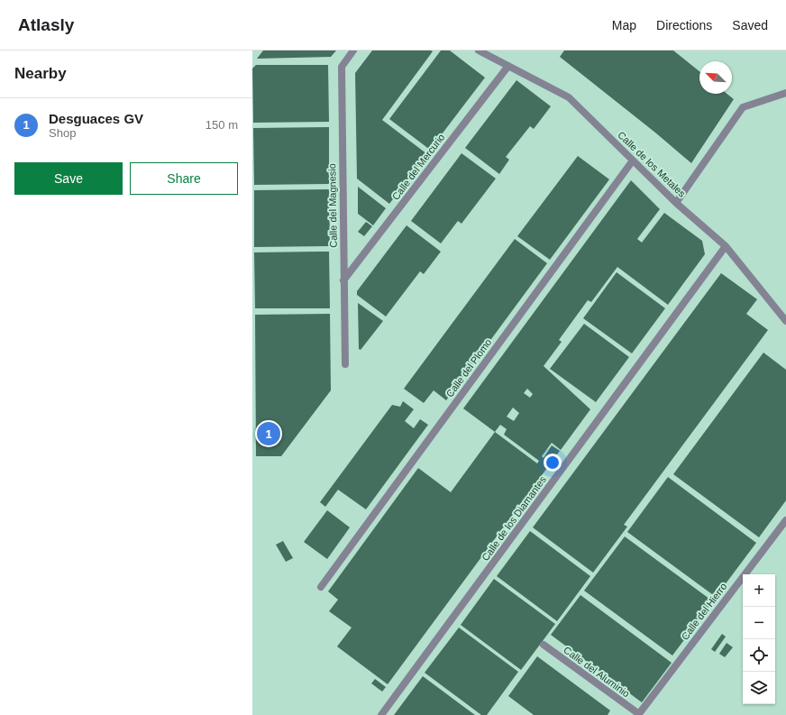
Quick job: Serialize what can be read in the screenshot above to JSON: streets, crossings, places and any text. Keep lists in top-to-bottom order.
{
  "streets": {
    "street": [
      "Calle de los Metales",
      "Calle del Mercurio",
      "Calle del Magnesio",
      "Calle del Plomo",
      "Calle de los Diamantes",
      "Calle del Hierro",
      "Calle del Aluminio"
    ]
  },
  "crossings": [
    ["Calle de los Metales", "Calle del Mercurio"],
    ["Calle de los Metales", "Calle del Plomo"],
    ["Calle de los Metales", "Calle de los Diamantes"],
    ["Calle del Mercurio", "Calle del Magnesio"],
    ["Calle del Hierro", "Calle del Aluminio"]
  ],
  "north": "top left",
  "page": {
    "header": "Atlasly",
    "nav": ["Map", "Directions", "Saved"],
    "heading": "Nearby",
    "list": [
      {
        "mark": "1",
        "name": "Desguaces GV",
        "note": "Shop",
        "value": "150 m"
      }
    ],
    "buttons": ["Save", "Share"],
    "pins": "1",
    "map_buttons": ["+", "−"]
  }
}
